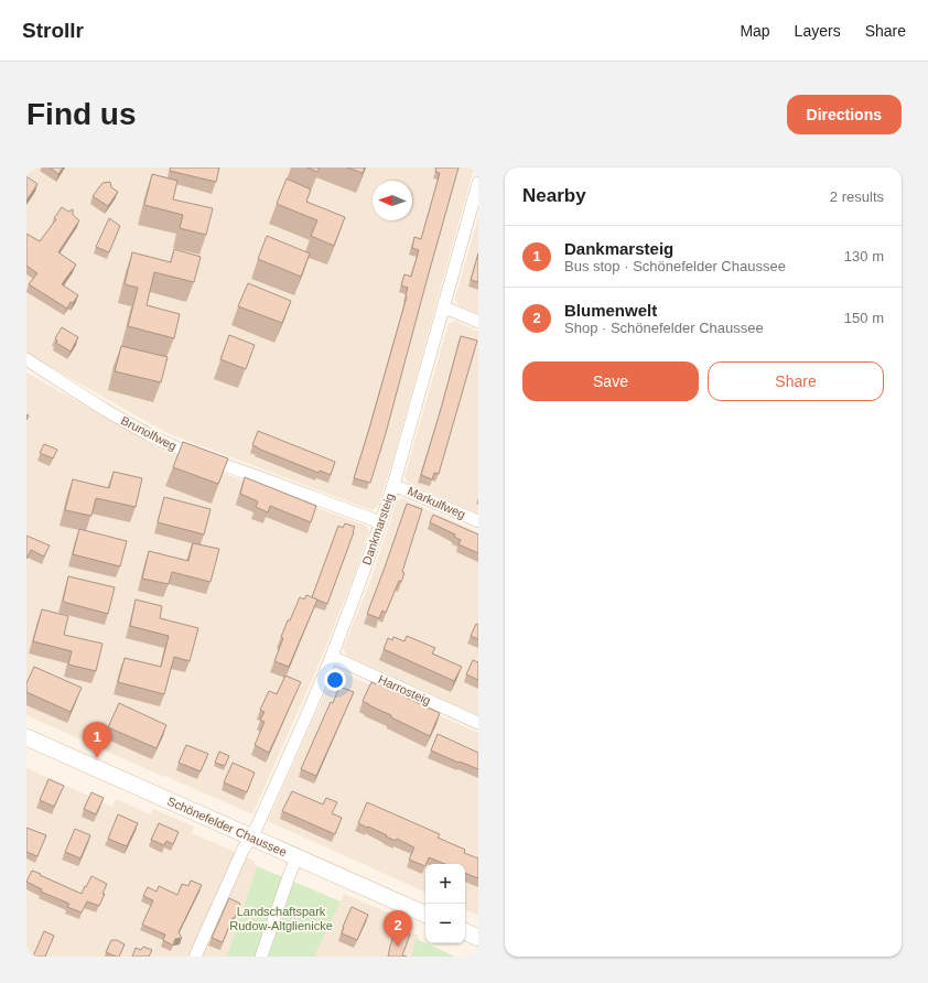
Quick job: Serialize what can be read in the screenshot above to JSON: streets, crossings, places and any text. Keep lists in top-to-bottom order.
{
  "streets": {
    "main road": ["Schönefelder Chaussee"],
    "street": [
      "Brunolfweg",
      "Markulfweg",
      "Dankmarsteig",
      "Harrosteig"
    ]
  },
  "crossings": [
    ["Brunolfweg", "Dankmarsteig"],
    ["Markulfweg", "Dankmarsteig"],
    ["Dankmarsteig", "Harrosteig"],
    ["Dankmarsteig", "Schönefelder Chaussee"]
  ],
  "parks": ["Landschaftspark Rudow-Altglienicke"],
  "north": "left",
  "page": {
    "header": "Strollr",
    "nav": ["Map", "Layers", "Share"],
    "buttons": [
      "Directions",
      ["Save", "Share"]
    ],
    "title": "Find us",
    "heading": ["Nearby", "2 results"],
    "list": [
      {
        "mark": "1",
        "name": "Dankmarsteig",
        "note": "Bus stop · Schönefelder Chaussee",
        "value": "130 m"
      },
      {
        "mark": "2",
        "name": "Blumenwelt",
        "note": "Shop · Schönefelder Chaussee",
        "value": "150 m"
      }
    ],
    "pins": ["1", "2"],
    "map_buttons": ["+", "−"]
  }
}
